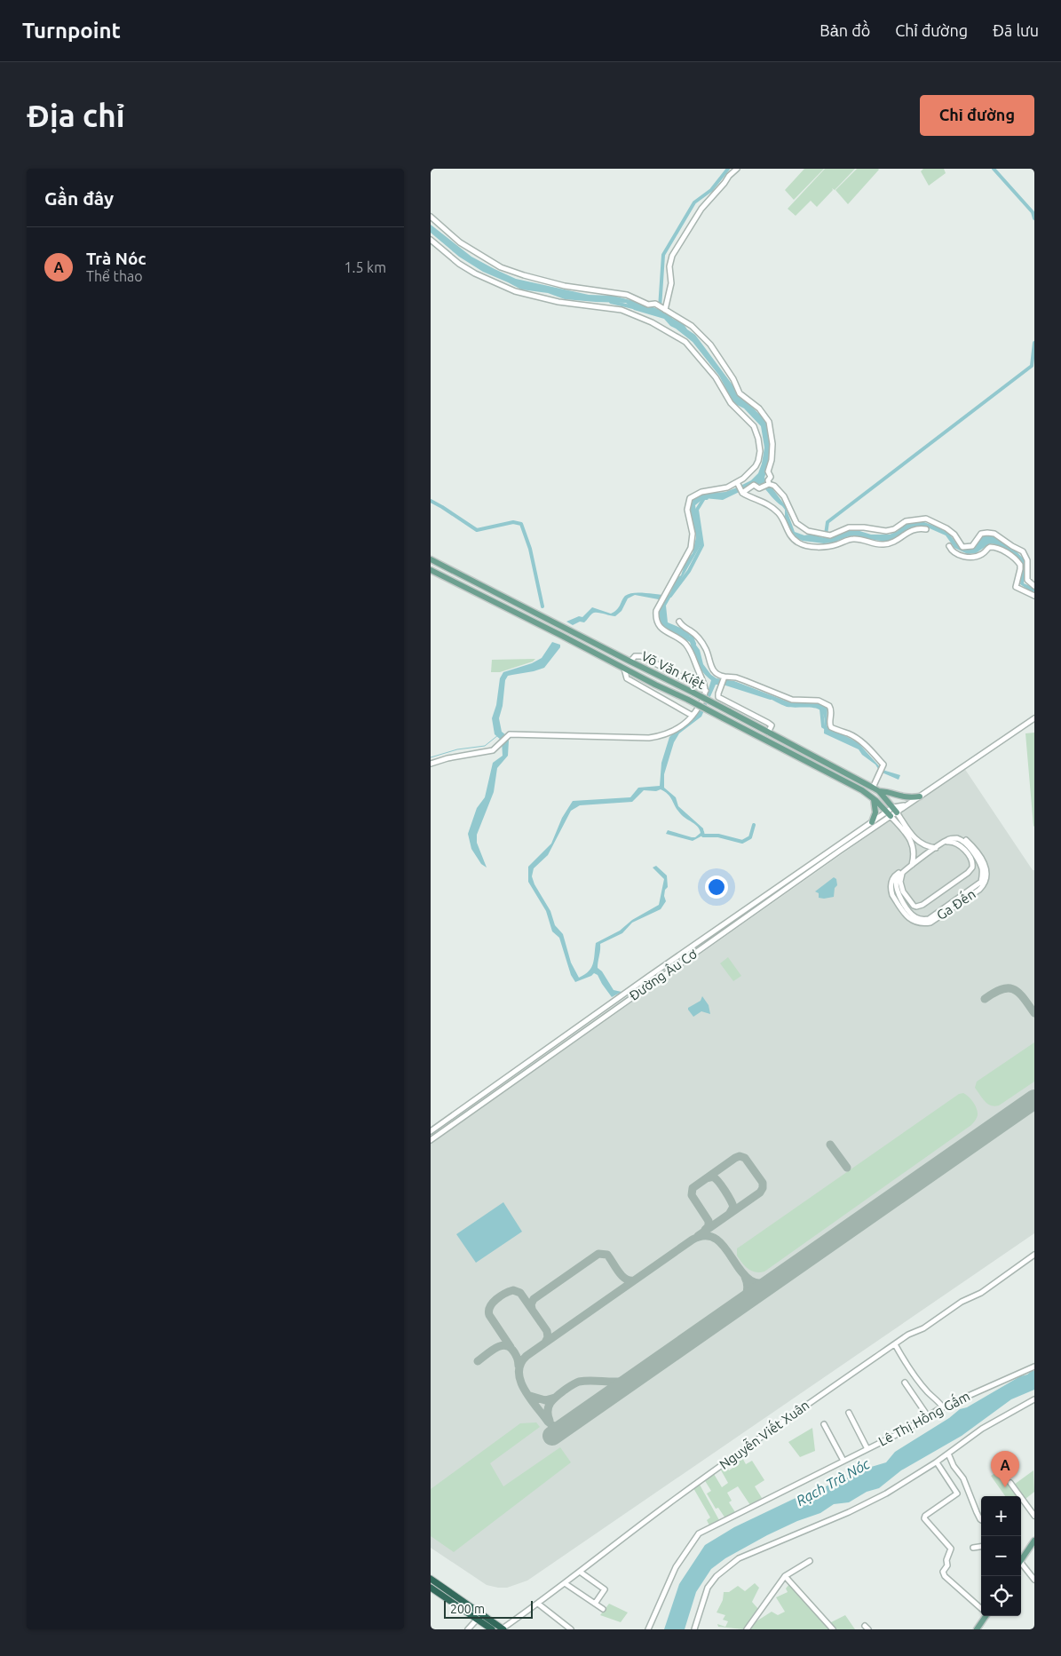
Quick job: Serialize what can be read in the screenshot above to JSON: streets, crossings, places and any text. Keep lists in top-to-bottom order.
{
  "streets": {
    "main road": ["Võ Văn Kiệt"],
    "street": ["Đường Âu Cơ", "Lê Thị Hồng Gấm", "Nguyễn Viết Xuân"]
  },
  "crossings": [
    ["Võ Văn Kiệt", "Đường Âu Cơ"]
  ],
  "water": ["Rạch Trà Nóc"],
  "scale_bar": "200 m",
  "page": {
    "header": "Turnpoint",
    "nav": ["Bản đồ", "Chỉ đường", "Đã lưu"],
    "buttons": "Chỉ đường",
    "title": "Địa chỉ",
    "heading": "Gần đây",
    "list": [
      {
        "mark": "A",
        "name": "Trà Nóc",
        "note": "Thể thao",
        "value": "1.5 km"
      }
    ],
    "pins": "A",
    "map_buttons": ["+", "−"],
    "scale": "200 m"
  }
}
